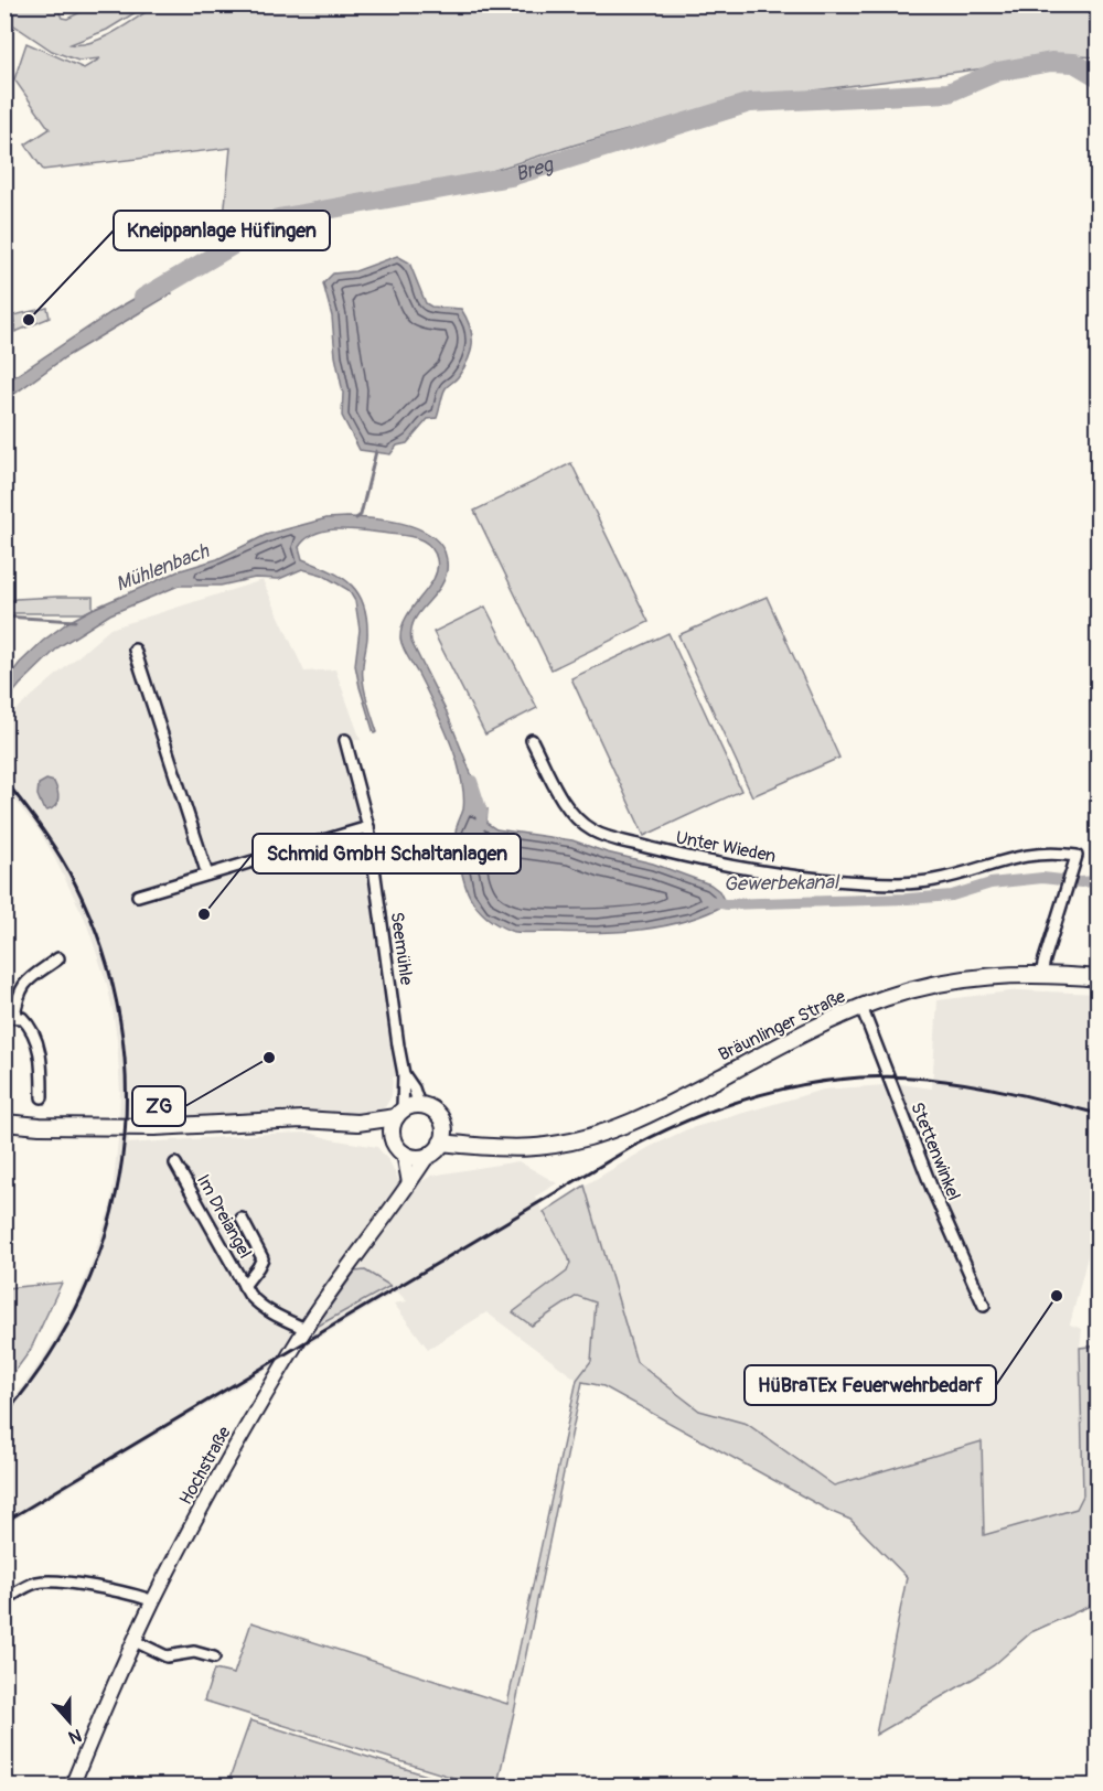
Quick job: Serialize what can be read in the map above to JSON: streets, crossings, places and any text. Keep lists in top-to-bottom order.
{
  "streets": {
    "main road": ["Bräunlinger Straße"],
    "street": [
      "Unter Wieden",
      "Seemühle",
      "Stettenwinkel",
      "Im Dreiangel",
      "Hochstraße"
    ]
  },
  "crossings": [
    ["Unter Wieden", "Bräunlinger Straße"],
    ["Seemühle", "Hochstraße"],
    ["Bräunlinger Straße", "Stettenwinkel"],
    ["Im Dreiangel", "Hochstraße"]
  ],
  "water": ["Breg", "Mühlenbach", "Gewerbekanal"],
  "places": [
    "Kneippanlage Hüfingen",
    "Schmid GmbH Schaltanlagen",
    "ZG",
    "HüBraTEx Feuerwehrbedarf"
  ],
  "north": "bottom"
}
